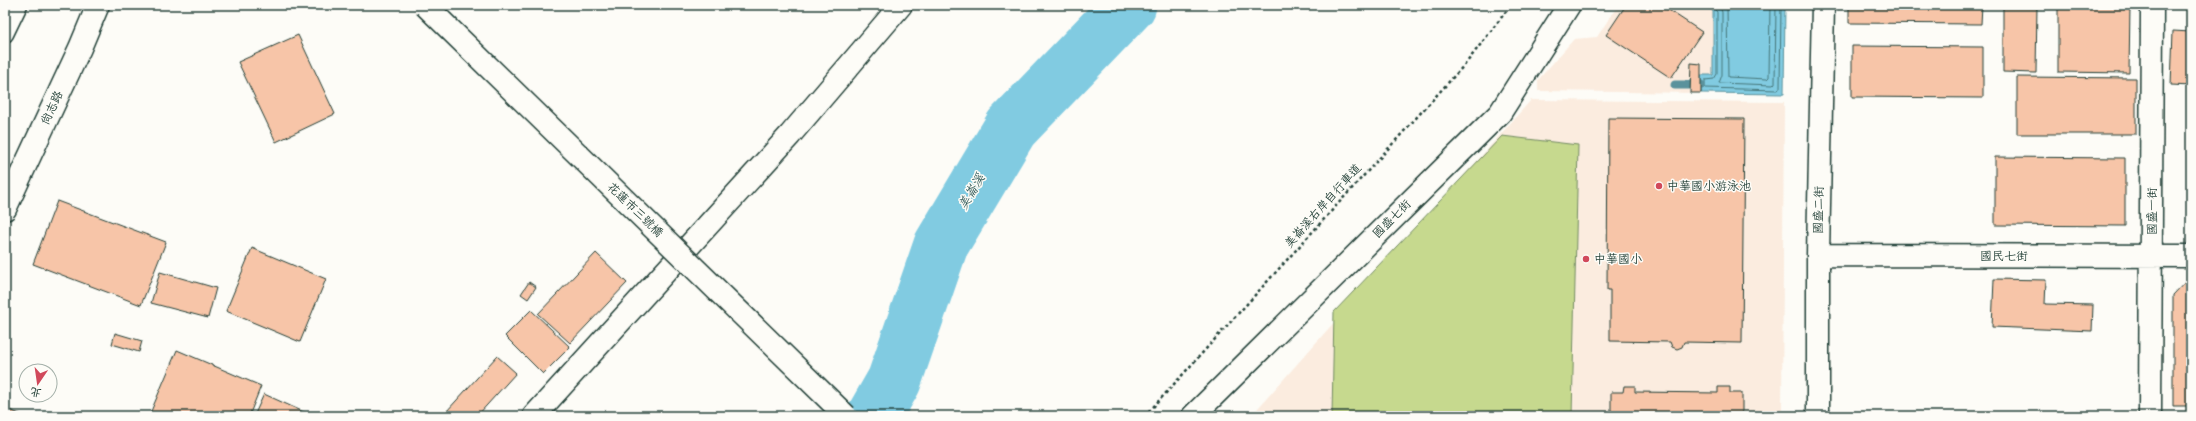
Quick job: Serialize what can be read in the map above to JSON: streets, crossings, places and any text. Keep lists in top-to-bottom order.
{
  "streets": {
    "street": [
      "尚志路",
      "花蓮市三號橋",
      "國盛二街",
      "國盛一街",
      "國盛七街",
      "國民七街"
    ],
    "path": ["美崙溪右岸自行車道"]
  },
  "crossings": [
    ["國盛二街", "國民七街"],
    ["國盛一街", "國民七街"]
  ],
  "water": ["美崙溪"],
  "places": ["中華國小游泳池", "中華國小"],
  "north": "bottom"
}
